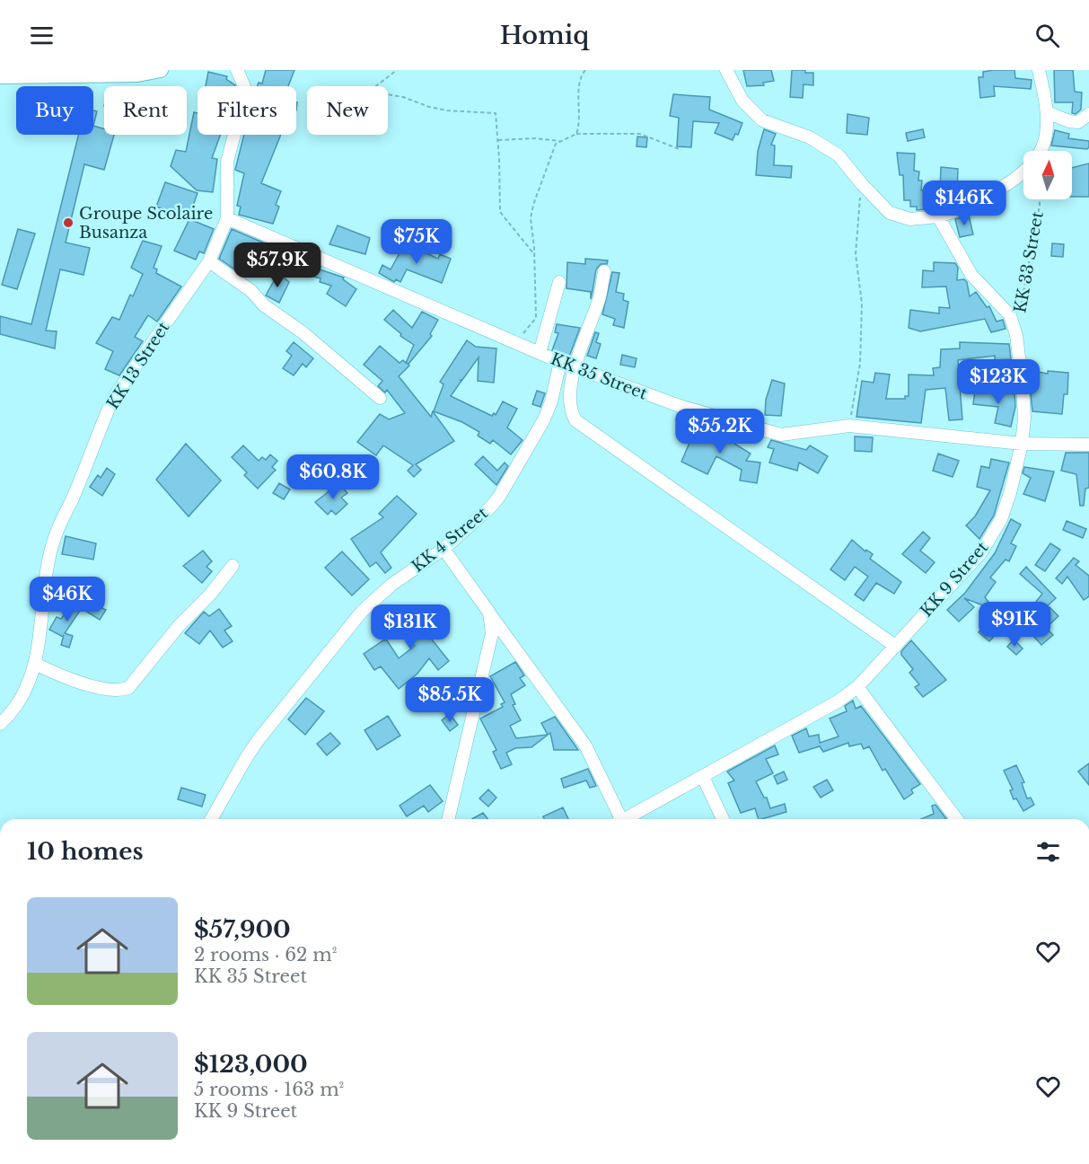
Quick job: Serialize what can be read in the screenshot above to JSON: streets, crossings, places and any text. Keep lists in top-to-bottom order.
{
  "streets": {
    "street": [
      "KK 13 Street",
      "KK 35 Street",
      "KK 4 Street",
      "KK 9 Street"
    ],
    "path": ["KK 33 Street"]
  },
  "crossings": [
    ["KK 13 Street", "KK 35 Street"],
    ["KK 35 Street", "KK 4 Street"],
    ["KK 35 Street", "KK 9 Street"]
  ],
  "places": ["Groupe Scolaire Busanza"],
  "north": "top",
  "page": {
    "header": "Homiq",
    "chip": [
      "Buy",
      "Rent",
      "Filters",
      "New"
    ],
    "price": [
      "$146K",
      "$75K",
      "$57.9K",
      "$123K",
      "$55.2K",
      "$60.8K",
      "$46K",
      "$91K",
      "$131K",
      "$85.5K"
    ],
    "heading": "10 homes",
    "list": [
      {
        "name": "$57,900",
        "note": "2 rooms · 62 m² · KK 35 Street"
      },
      {
        "name": "$123,000",
        "note": "5 rooms · 163 m² · KK 9 Street"
      }
    ]
  }
}
